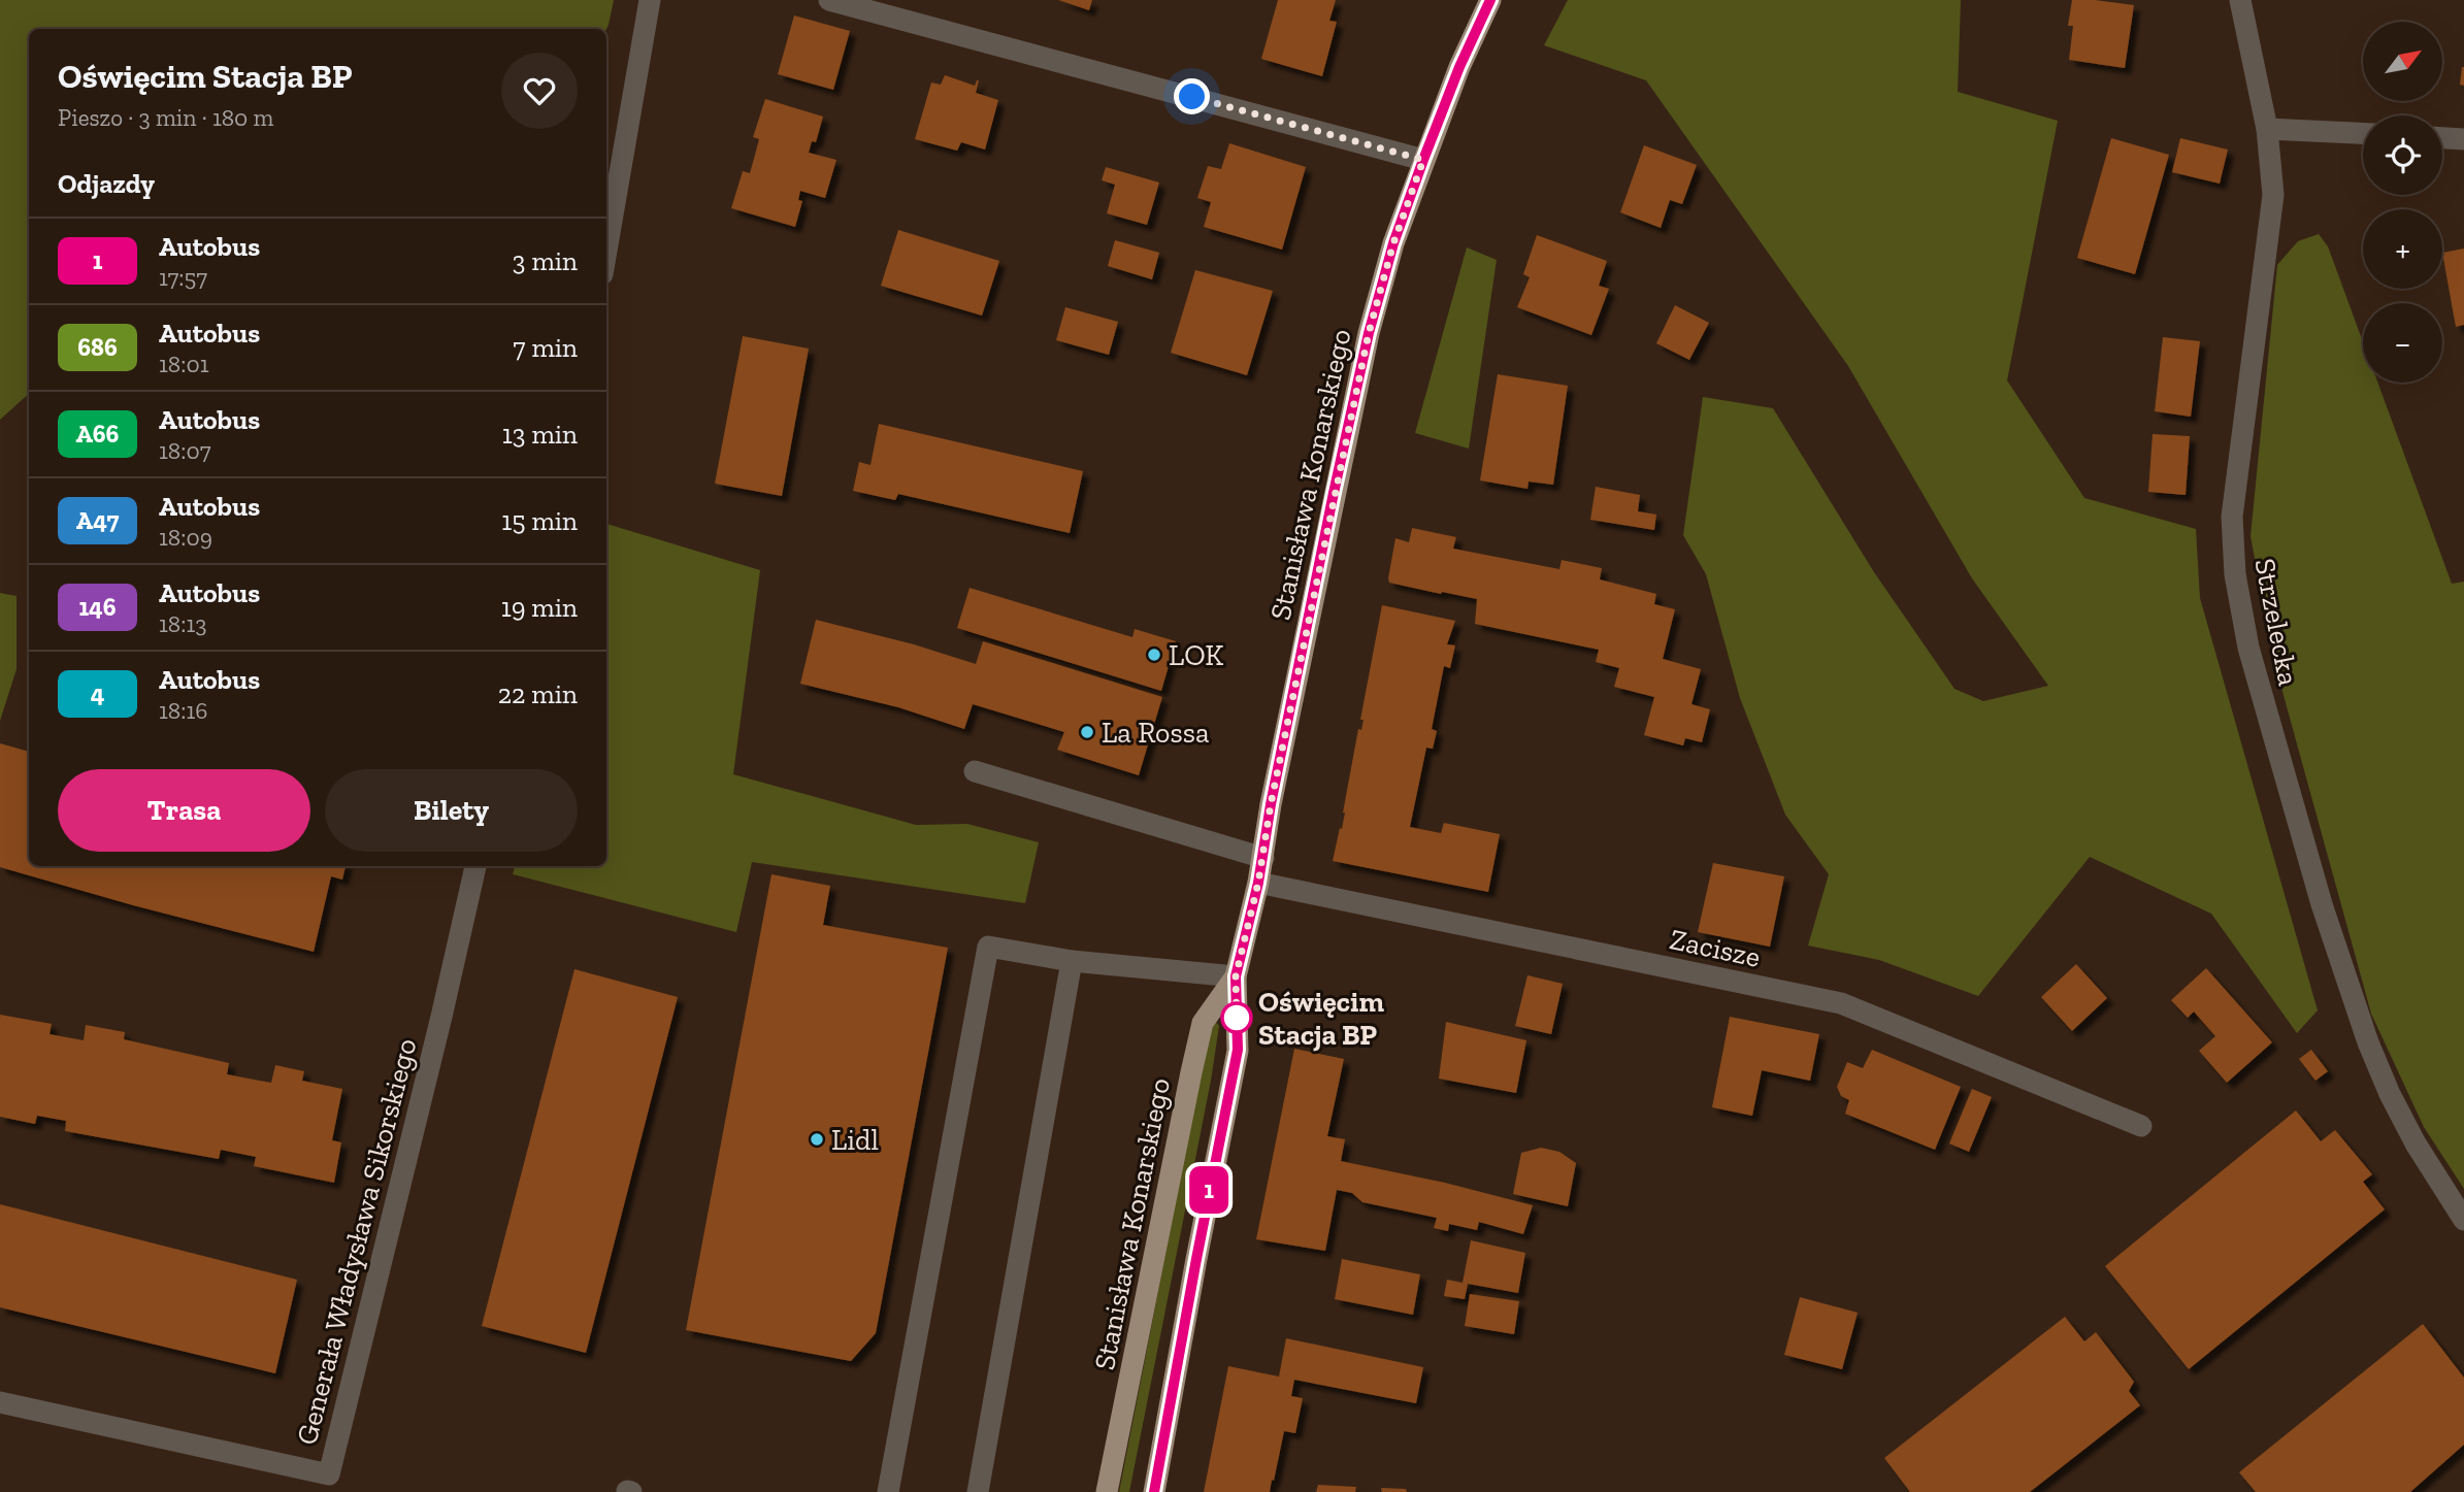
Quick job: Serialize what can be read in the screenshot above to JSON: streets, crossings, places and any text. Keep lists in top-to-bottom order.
{
  "streets": {
    "main road": ["Stanisława Konarskiego"],
    "street": ["Strzelecka", "Zacisze", "Generała Władysława Sikorskiego"]
  },
  "crossings": [
    ["Stanisława Konarskiego", "Zacisze"]
  ],
  "places": [
    "LOK",
    "La Rossa",
    "Oświęcim Stacja BP",
    "Lidl"
  ],
  "lines": ["bus line 1"],
  "north": "top right",
  "page": {
    "on_map": "1",
    "map_buttons": ["+", "−"],
    "heading": [
      ["Oświęcim Stacja BP", "Pieszo · 3 min · 180 m"],
      "Odjazdy"
    ],
    "list": [
      {
        "mark": "1",
        "name": "Autobus",
        "note": "17:57",
        "value": "3 min"
      },
      {
        "mark": "686",
        "name": "Autobus",
        "note": "18:01",
        "value": "7 min"
      },
      {
        "mark": "A66",
        "name": "Autobus",
        "note": "18:07",
        "value": "13 min"
      },
      {
        "mark": "A47",
        "name": "Autobus",
        "note": "18:09",
        "value": "15 min"
      },
      {
        "mark": "146",
        "name": "Autobus",
        "note": "18:13",
        "value": "19 min"
      },
      {
        "mark": "4",
        "name": "Autobus",
        "note": "18:16",
        "value": "22 min"
      }
    ],
    "buttons": ["Trasa", "Bilety"]
  }
}
